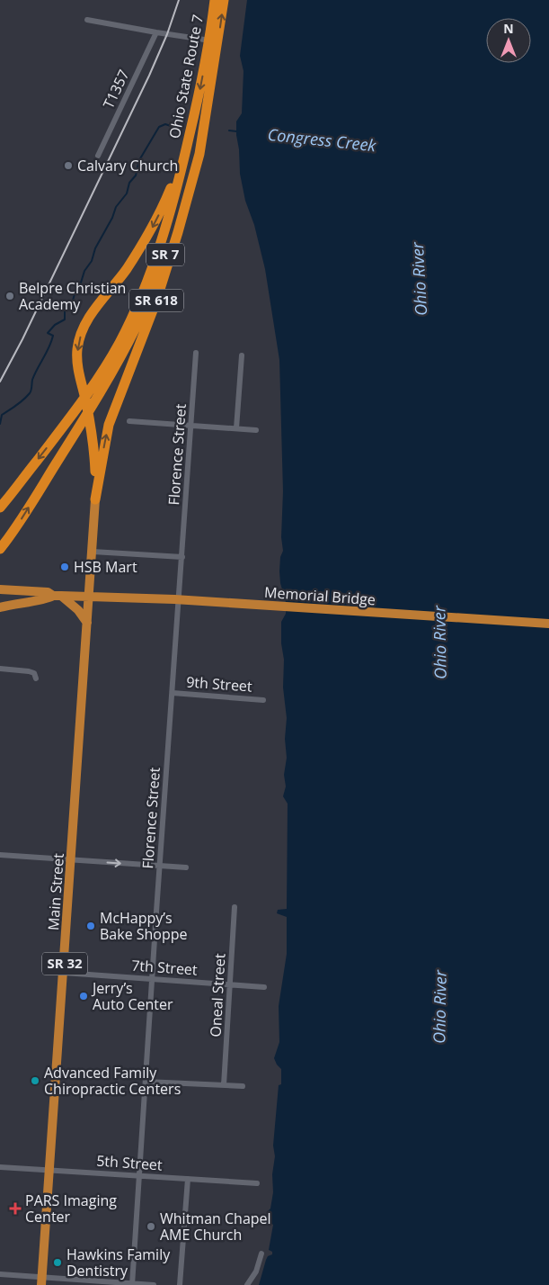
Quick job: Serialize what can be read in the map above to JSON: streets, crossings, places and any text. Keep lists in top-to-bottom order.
{
  "streets": {
    "highway": ["Ohio State Route 7", "SR 7", "SR 618"],
    "main road": ["Memorial Bridge", "Main Street", "SR 32"],
    "street": [
      "T1357",
      "Florence Street",
      "9th Street",
      "7th Street",
      "Oneal Street",
      "5th Street"
    ]
  },
  "crossings": [
    ["Ohio State Route 7", "SR 7"],
    ["Ohio State Route 7", "SR 618"],
    ["SR 7", "SR 618"],
    ["SR 618", "Main Street"],
    ["Florence Street", "9th Street"],
    ["Florence Street", "7th Street"],
    ["Florence Street", "5th Street"],
    ["Memorial Bridge", "Main Street"],
    ["Main Street", "7th Street"],
    ["Main Street", "5th Street"],
    ["7th Street", "Oneal Street"]
  ],
  "water": ["Congress Creek", "Ohio River"],
  "places": {
    "other": [
      "Calvary Church",
      "Belpre Christian Academy",
      "HSB Mart",
      "McHappy’s Bake Shoppe",
      "Jerry’s Auto Center",
      "Advanced Family Chiropractic Centers",
      "Whitman Chapel AME Church",
      "Hawkins Family Dentistry"
    ],
    "health": ["PARS Imaging Center"]
  },
  "north": "top"
}
